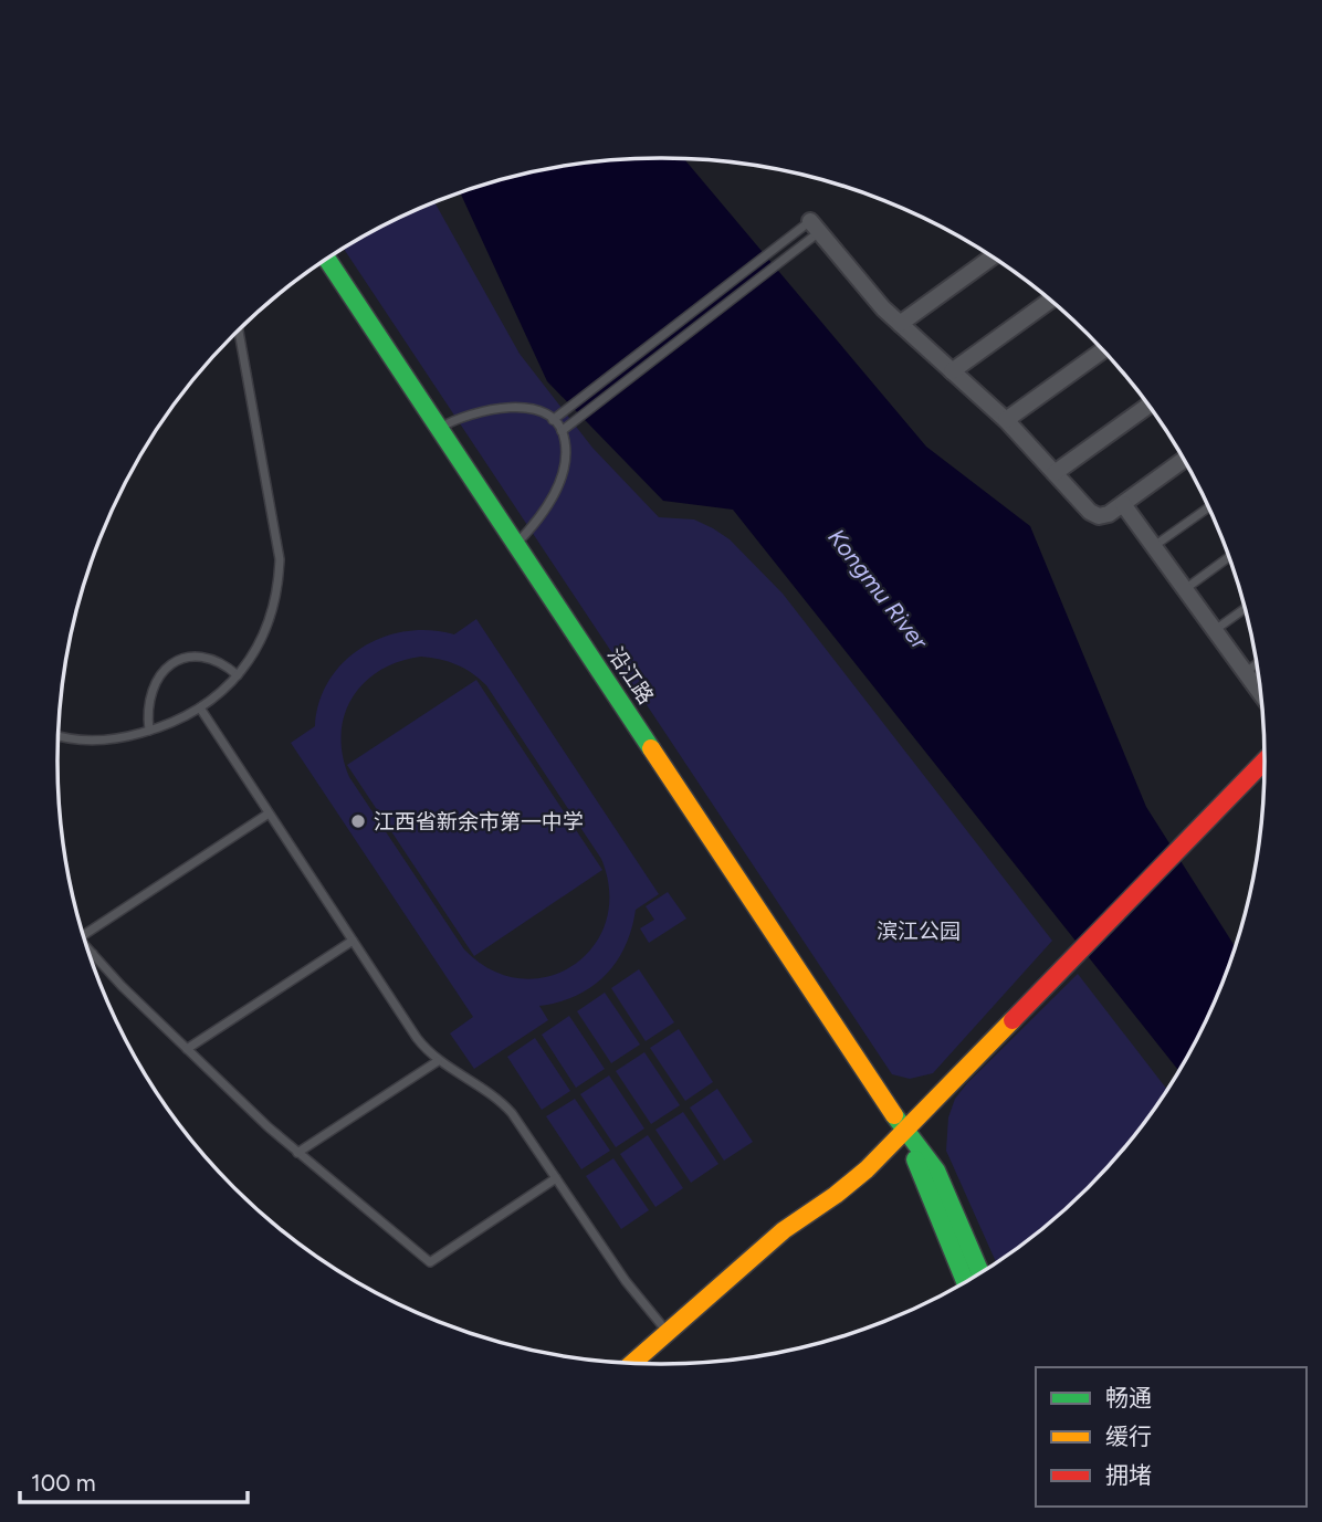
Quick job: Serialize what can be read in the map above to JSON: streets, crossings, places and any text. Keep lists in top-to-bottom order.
{
  "streets": {
    "street": ["沿江路"]
  },
  "water": ["Kongmu River"],
  "parks": ["滨江公园"],
  "places": ["江西省新余市第一中学"],
  "legend": ["畅通", "缓行", "拥堵"],
  "scale_bar": "100 m"
}
